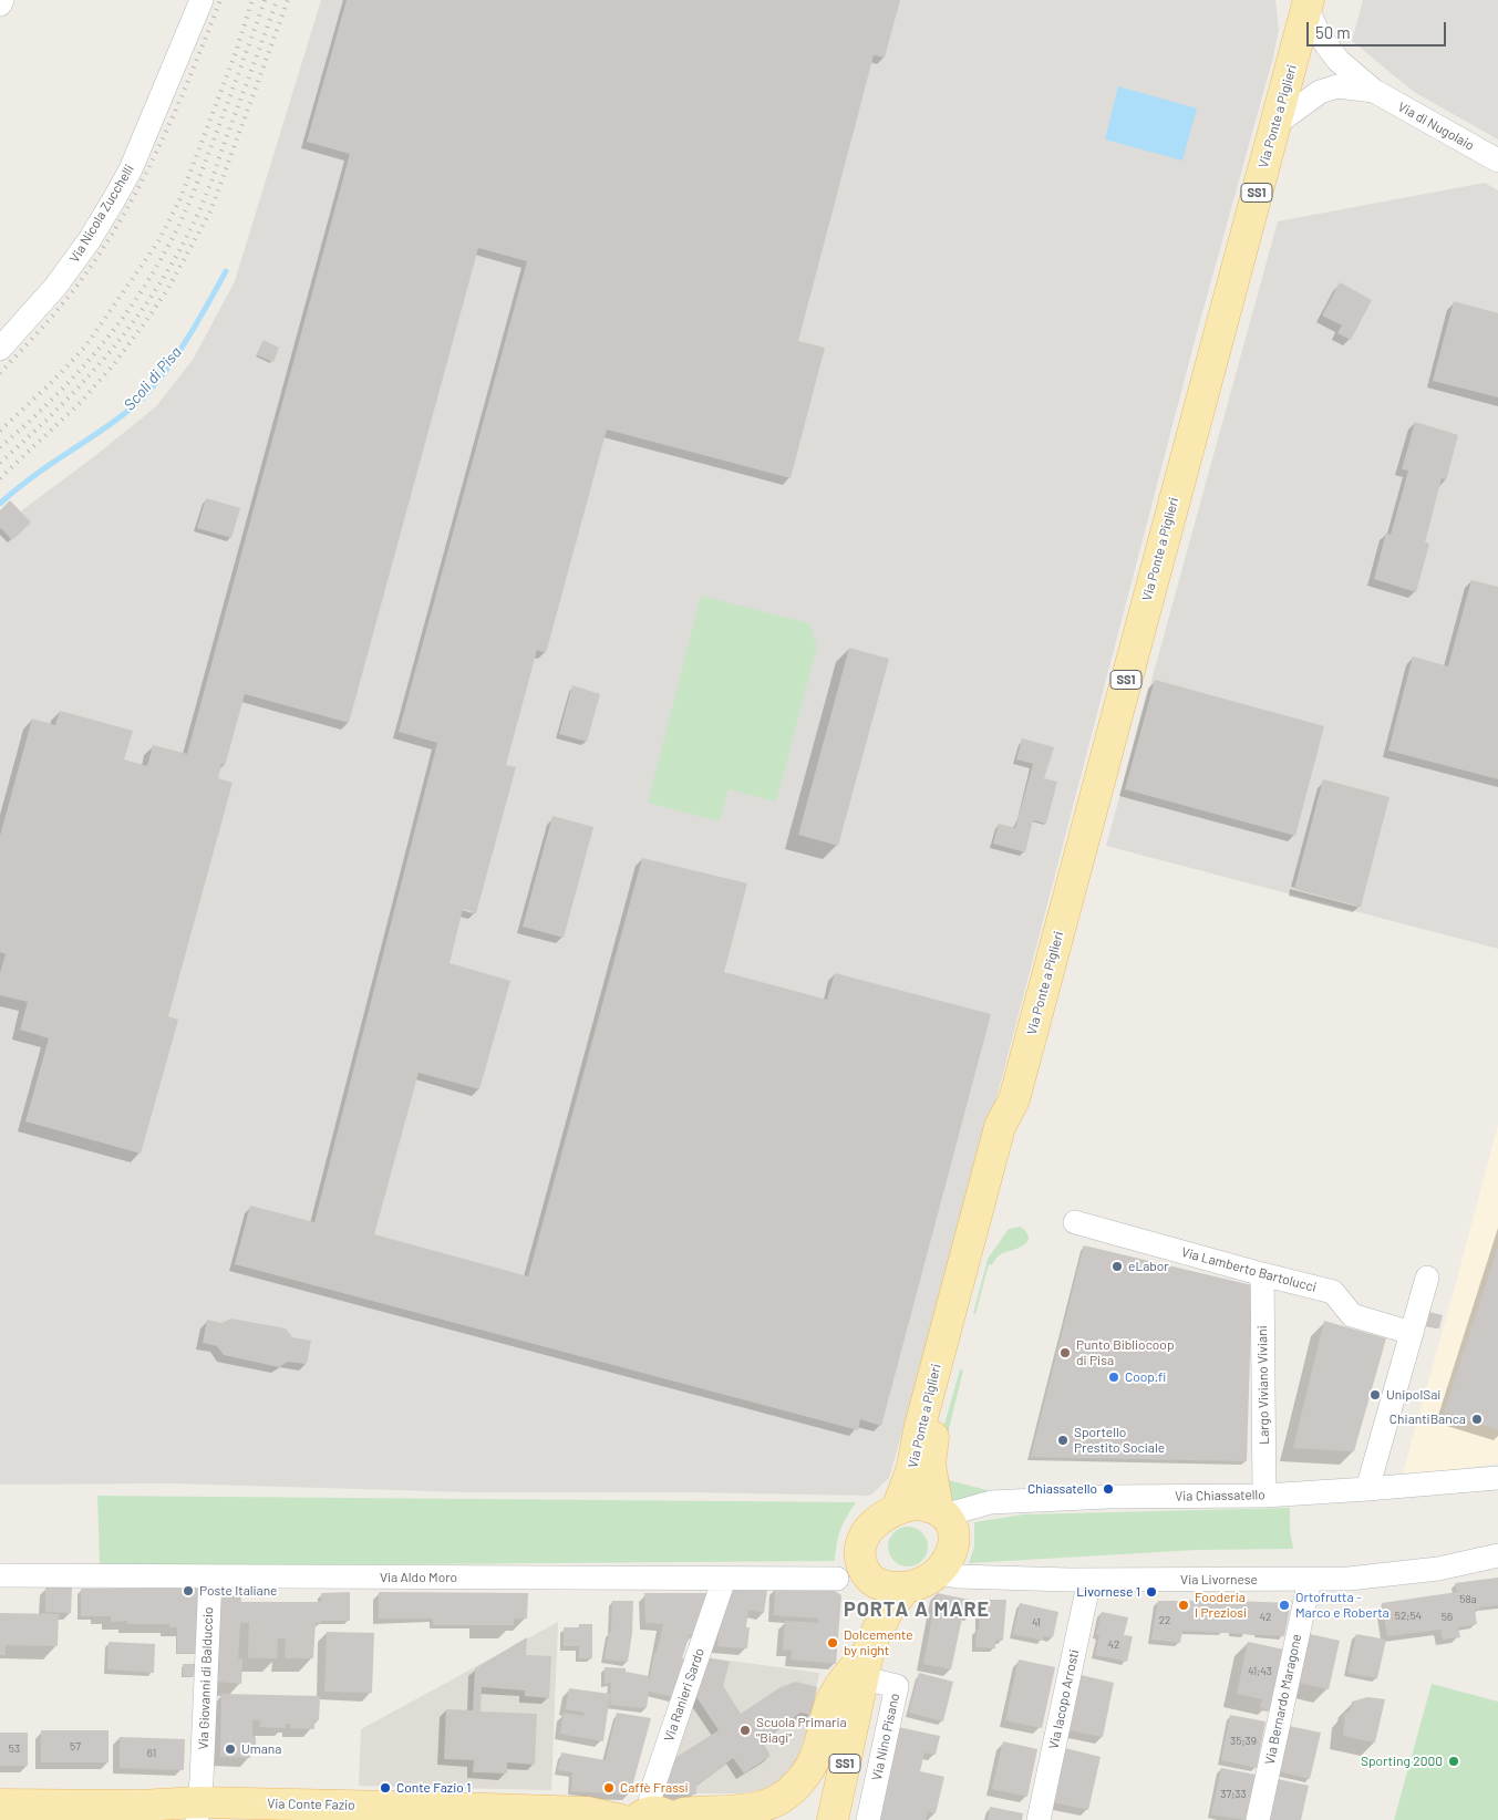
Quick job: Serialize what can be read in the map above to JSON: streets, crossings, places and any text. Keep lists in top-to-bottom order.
{
  "streets": {
    "main road": ["Via Ponte a Piglieri", "SS1", "Via Conte Fazio"],
    "street": [
      "Via di Nugolaio",
      "Via Nicola Zucchelli",
      "Via Lamberto Bartolucci",
      "Largo Viviano Viviani",
      "Via Chiassatello",
      "Via Aldo Moro",
      "Via Livornese",
      "Via Giovanni di Balduccio",
      "Via Ranieri Sardo",
      "Via Iacopo Arrosti",
      "Via Bernardo Maragone",
      "Via Nino Pisano"
    ]
  },
  "crossings": [
    ["Via Ponte a Piglieri", "Via di Nugolaio"],
    ["Via Ponte a Piglieri", "SS1"],
    ["Via Ponte a Piglieri", "Via Chiassatello"],
    ["Via Ponte a Piglieri", "Via Livornese"],
    ["SS1", "Via Chiassatello"],
    ["SS1", "Via Livornese"],
    ["SS1", "Via Nino Pisano"],
    ["Via Lamberto Bartolucci", "Largo Viviano Viviani"],
    ["Largo Viviano Viviani", "Via Chiassatello"],
    ["Via Chiassatello", "Via Livornese"],
    ["Via Aldo Moro", "Via Giovanni di Balduccio"],
    ["Via Aldo Moro", "Via Ranieri Sardo"],
    ["Via Livornese", "Via Iacopo Arrosti"],
    ["Via Livornese", "Via Bernardo Maragone"],
    ["Via Giovanni di Balduccio", "Via Conte Fazio"],
    ["Via Ranieri Sardo", "Via Conte Fazio"]
  ],
  "districts": ["PORTA A MARE"],
  "water": ["Scoli di Pisa"],
  "places": [
    "eLabor",
    "Punto Bibliocoop di Pisa",
    "Coop.fi",
    "UnipolSai",
    "ChiantiBanca",
    "Sportello Prestito Sociale",
    "Chiassatello",
    "Poste Italiane",
    "Livornese 1",
    "Fooderia I Preziosi",
    "Ortofrutta - Marco e Roberta",
    "Dolcemente by night",
    "Scuola Primaria \"Biagi\"",
    "Umana",
    "Sporting 2000",
    "Conte Fazio 1",
    "Caffè Frassi"
  ],
  "house_numbers": [
    "58a",
    "52;54",
    "42",
    "56",
    "22",
    "41",
    "42",
    "41;43",
    "35;39",
    "57",
    "53",
    "61",
    "37;33"
  ],
  "scale_bar": "50 m"
}
